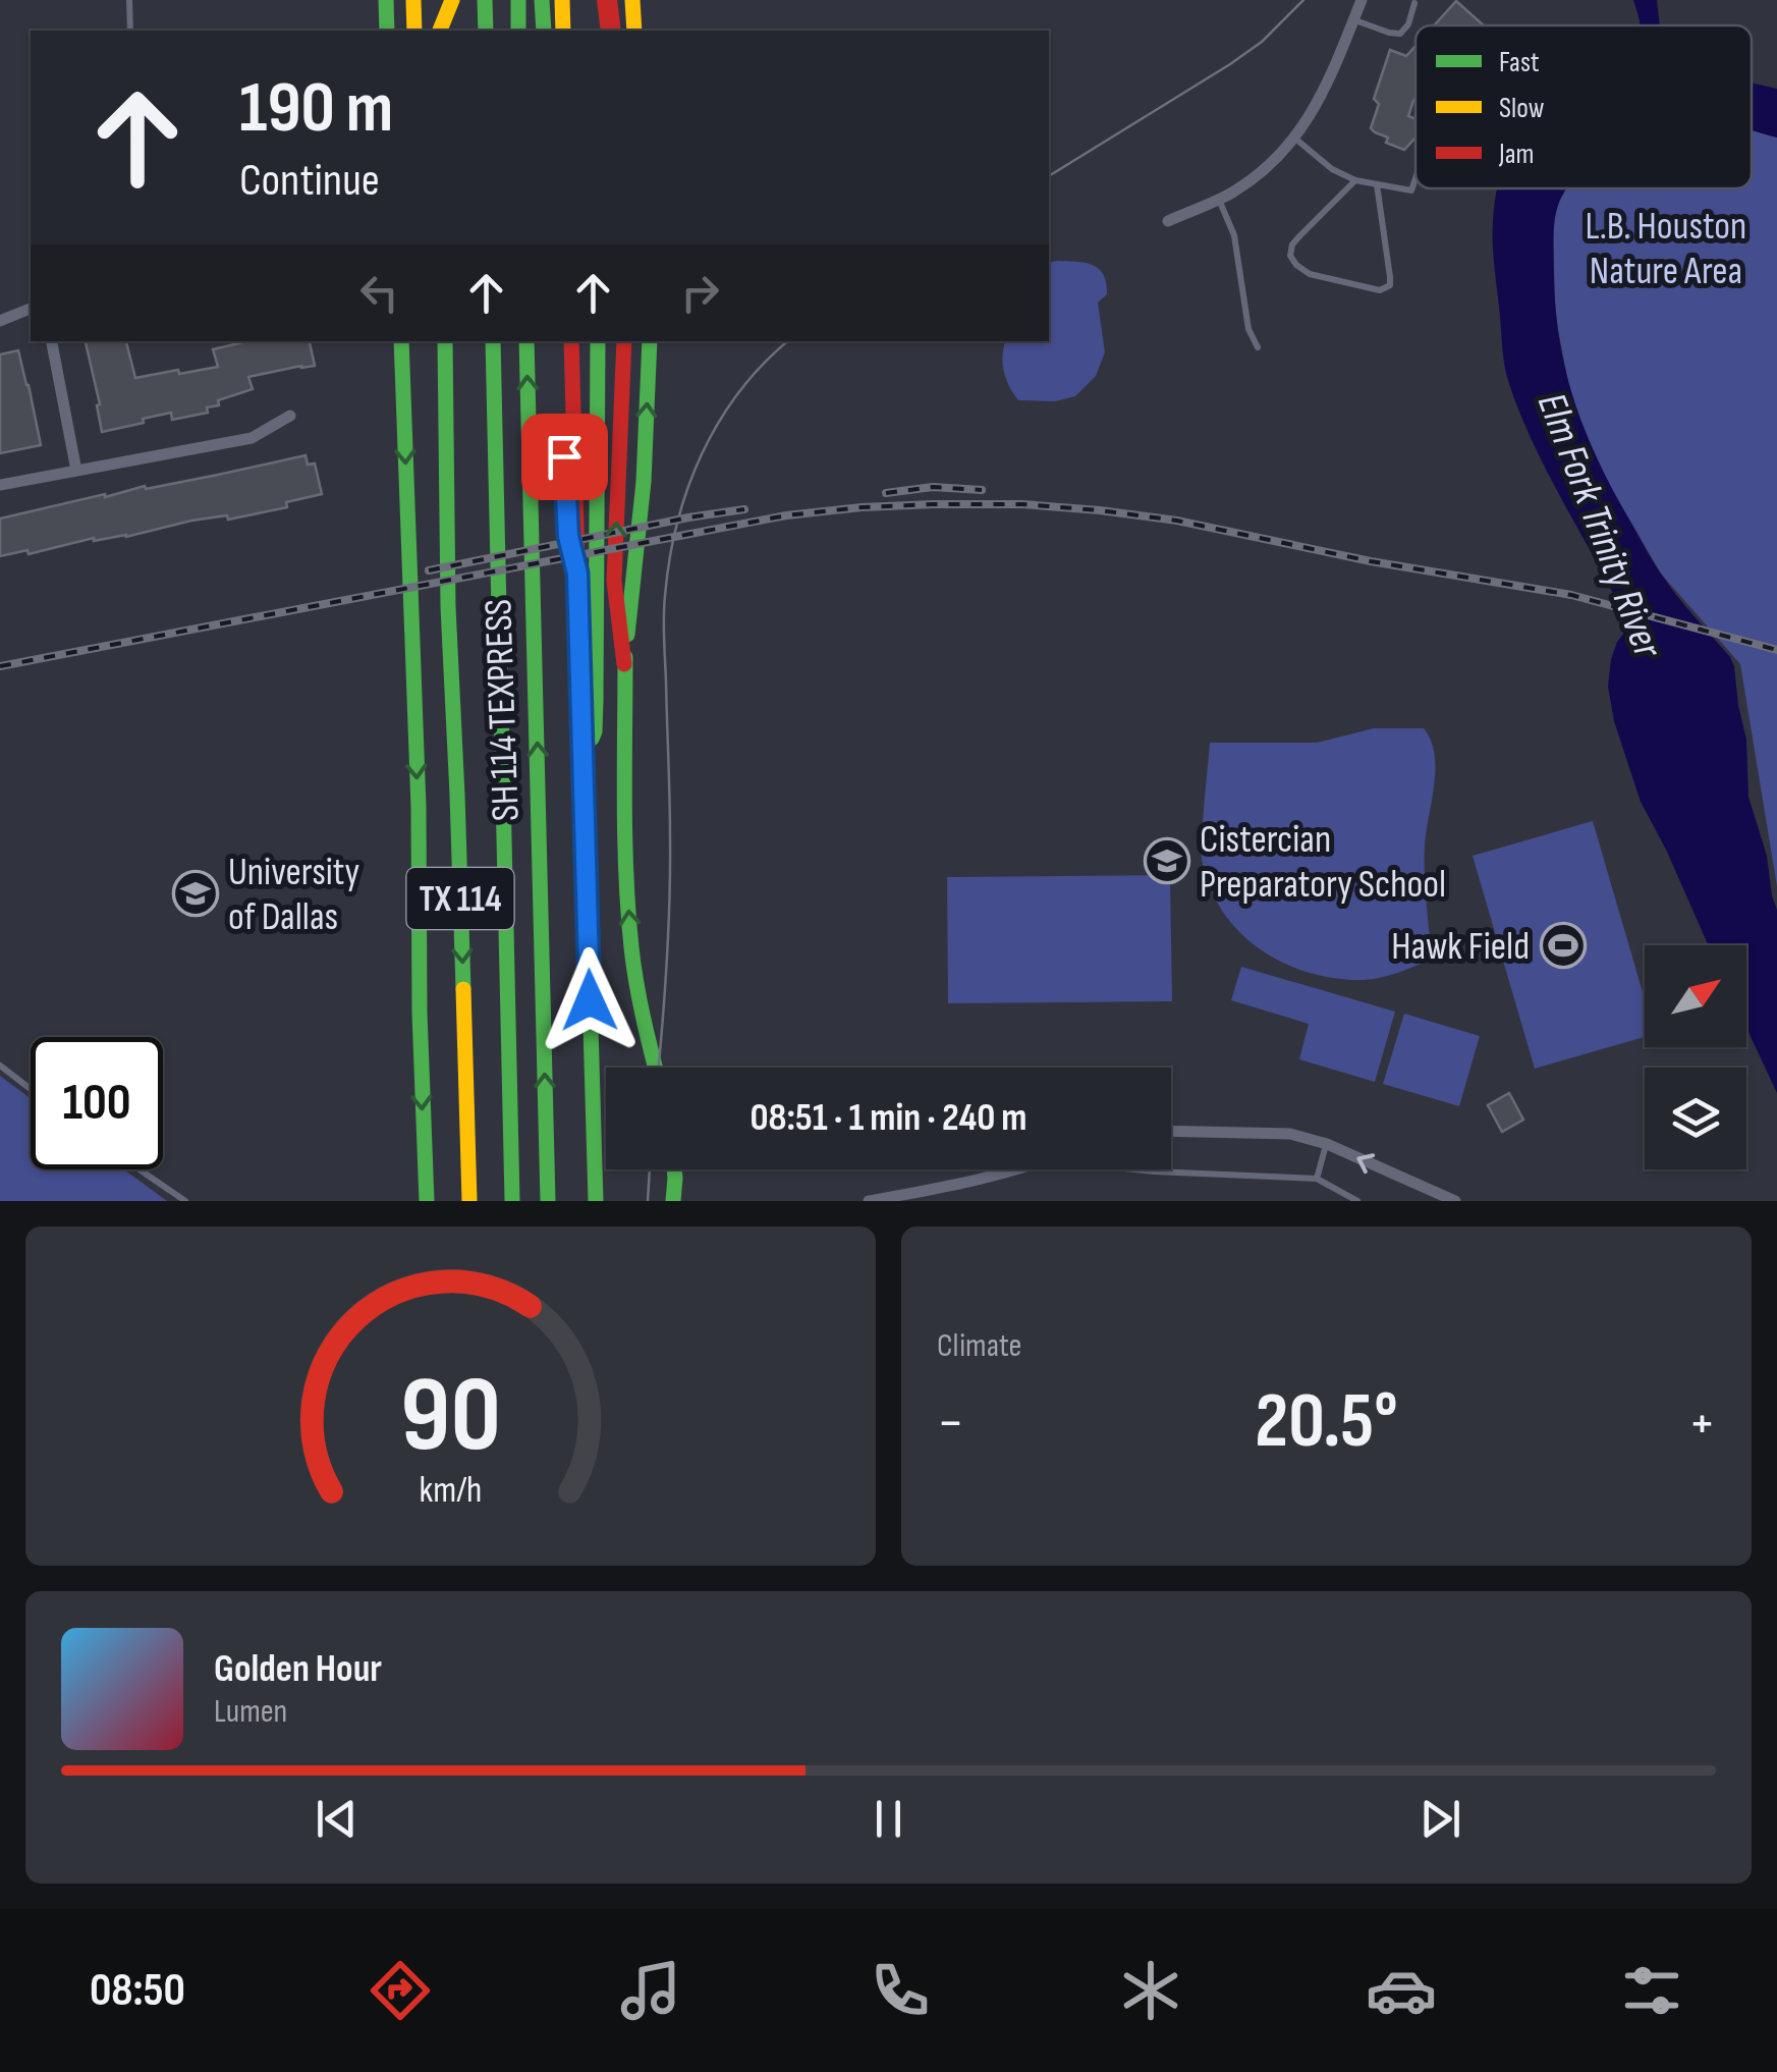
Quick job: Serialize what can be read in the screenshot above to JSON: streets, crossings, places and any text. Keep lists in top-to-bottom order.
{
  "streets": {
    "main road": ["SH 114 TEXPRESS", "TX 114"]
  },
  "water": ["Elm Fork Trinity River"],
  "parks": ["L.B. Houston Nature Area"],
  "places": {
    "school or university": ["Cistercian Preparatory School", "University of Dallas"],
    "sports": ["Hawk Field"]
  },
  "legend": ["Fast", "Slow", "Jam"],
  "north": "top right",
  "page": {
    "turn": ["190 m", "Continue"],
    "limit": "100",
    "trip": "08:51 · 1 min · 240 m",
    "tile": "Climate",
    "heat": ["−", "20.5°", "+"],
    "song": ["Golden Hour", "Lumen"],
    "tabs": "08:50",
    "gauge": ["90", "km/h"]
  }
}
